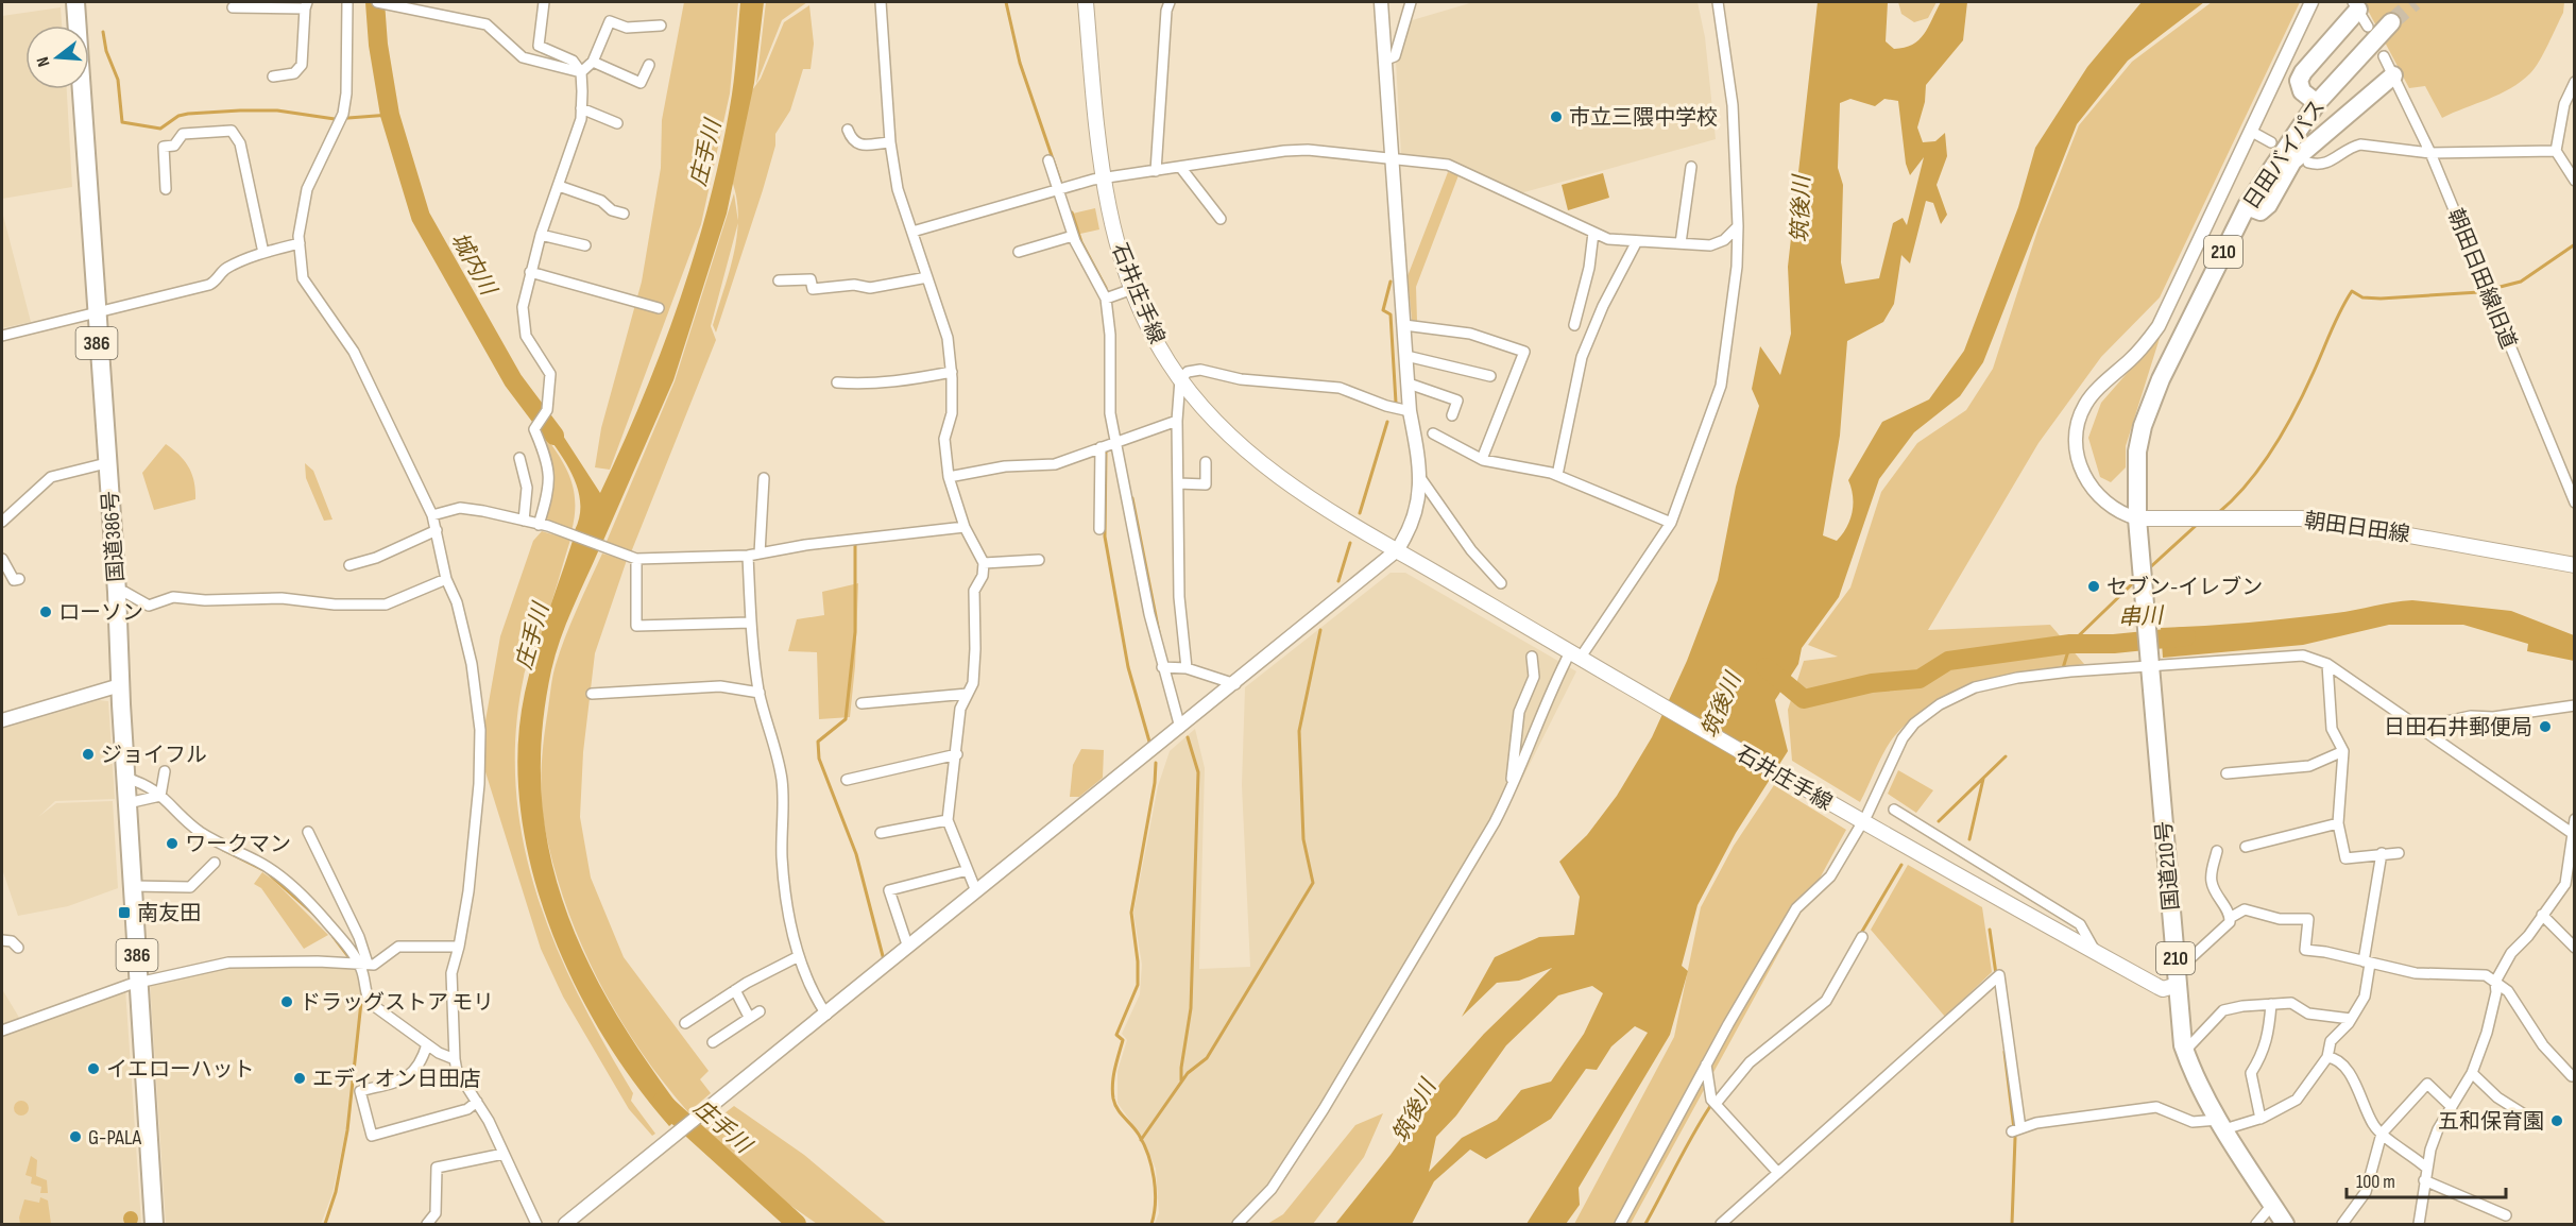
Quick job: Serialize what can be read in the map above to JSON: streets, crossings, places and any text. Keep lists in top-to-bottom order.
{
  "streets": {
    "highway": [
      "日田バイパス",
      "210",
      "386",
      "国道386号",
      "国道210号"
    ],
    "main road": ["石井庄手線", "朝田日田線"],
    "street": ["朝田日田線旧道"]
  },
  "crossings": [
    ["日田バイパス", "朝田日田線"],
    ["日田バイパス", "国道210号"],
    ["石井庄手線", "国道210号"],
    ["朝田日田線", "国道210号"]
  ],
  "water": [
    "庄手川",
    "筑後川",
    "城内川",
    "串川"
  ],
  "places": {
    "other": [
      "市立三隈中学校",
      "セブン-イレブン",
      "ローソン",
      "日田石井郵便局",
      "ジョイフル",
      "ワークマン",
      "ドラッグストア モリ",
      "イエローハット",
      "エディオン日田店",
      "五和保育園",
      "G-PALA"
    ],
    "transit": ["南友田"]
  },
  "scale_bar": "100 m",
  "north": "left"
}
